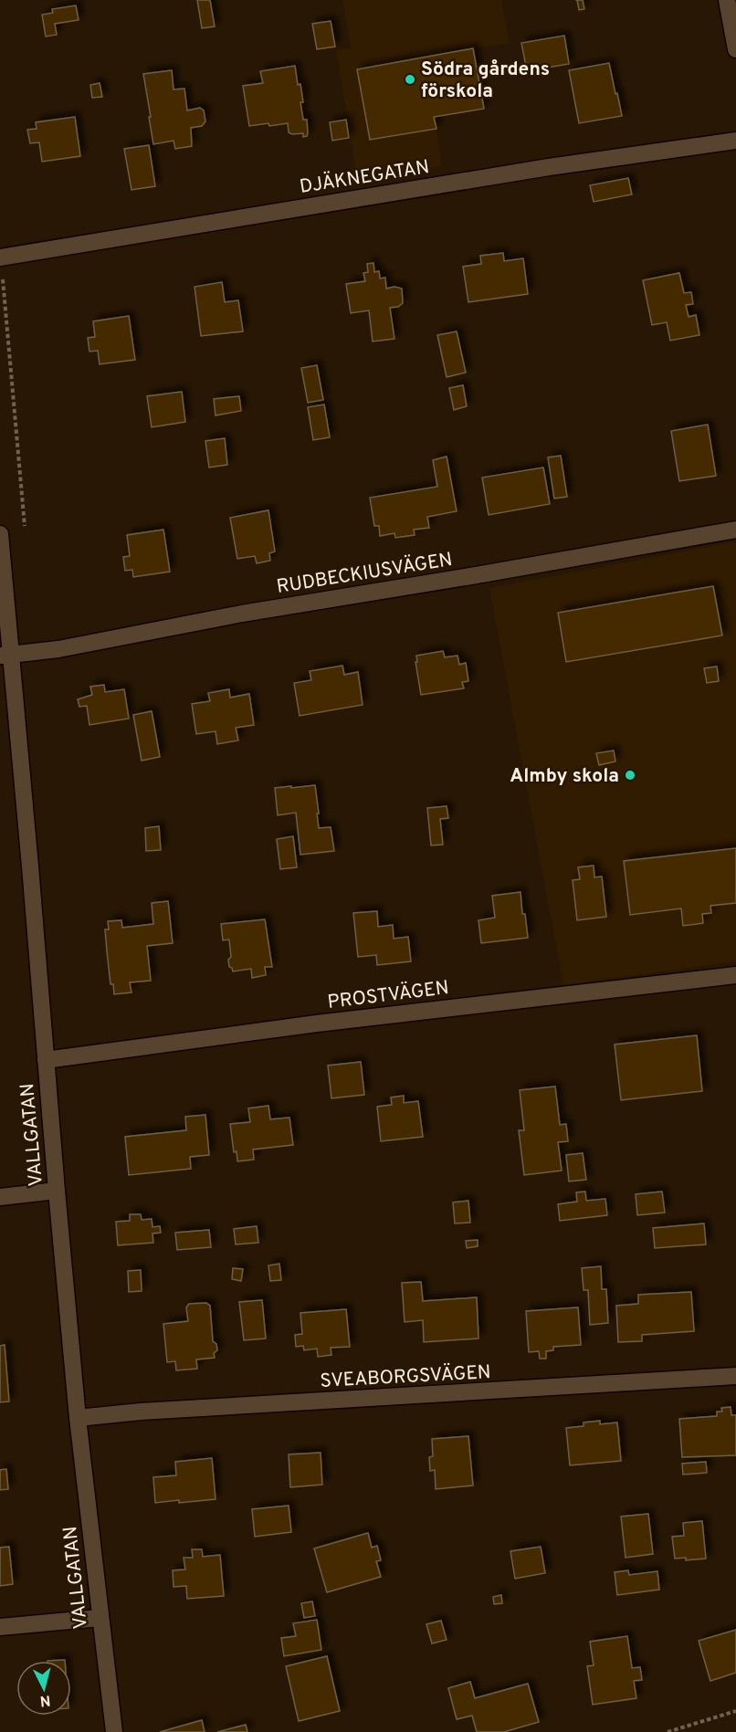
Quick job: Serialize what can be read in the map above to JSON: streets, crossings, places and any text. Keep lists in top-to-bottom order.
{
  "streets": {
    "street": [
      "DJÄKNEGATAN",
      "RUDBECKIUSVÄGEN",
      "PROSTVÄGEN",
      "VALLGATAN",
      "SVEABORGSVÄGEN"
    ]
  },
  "crossings": [
    ["RUDBECKIUSVÄGEN", "VALLGATAN"],
    ["PROSTVÄGEN", "VALLGATAN"],
    ["VALLGATAN", "SVEABORGSVÄGEN"]
  ],
  "places": ["Södra gårdens förskola", "Almby skola"],
  "north": "bottom"
}
